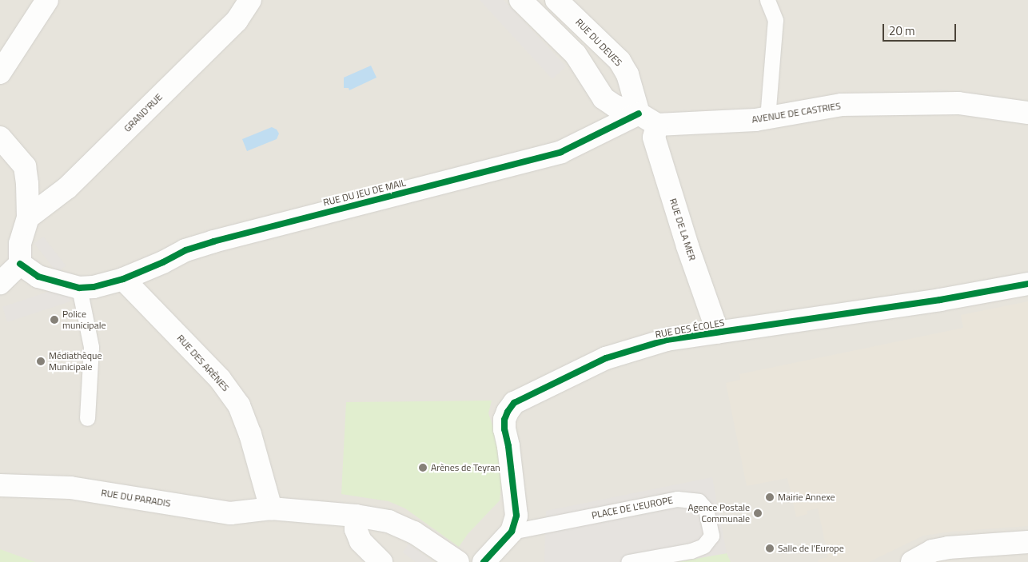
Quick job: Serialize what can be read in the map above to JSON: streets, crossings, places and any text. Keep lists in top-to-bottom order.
{
  "streets": {
    "street": [
      "RUE DU DEVES",
      "GRAND'RUE",
      "AVENUE DE CASTRIES",
      "RUE DU JEU DE MAIL",
      "RUE DE LA MER",
      "RUE DES ÉCOLES",
      "RUE DES ARÈNES",
      "RUE DU PARADIS"
    ],
    "lane": ["PLACE DE L'EUROPE"]
  },
  "crossings": [
    ["RUE DU DEVES", "RUE DU JEU DE MAIL"],
    ["AVENUE DE CASTRIES", "RUE DE LA MER"],
    ["RUE DU JEU DE MAIL", "RUE DES ARÈNES"],
    ["RUE DE LA MER", "RUE DES ÉCOLES"],
    ["RUE DES ÉCOLES", "PLACE DE L'EUROPE"],
    ["RUE DES ARÈNES", "RUE DU PARADIS"]
  ],
  "places": [
    "Police municipale",
    "Médiathèque Municipale",
    "Arènes de Teyran",
    "Mairie Annexe",
    "Agence Postale Communale",
    "Salle de l'Europe"
  ],
  "scale_bar": "20 m"
}
